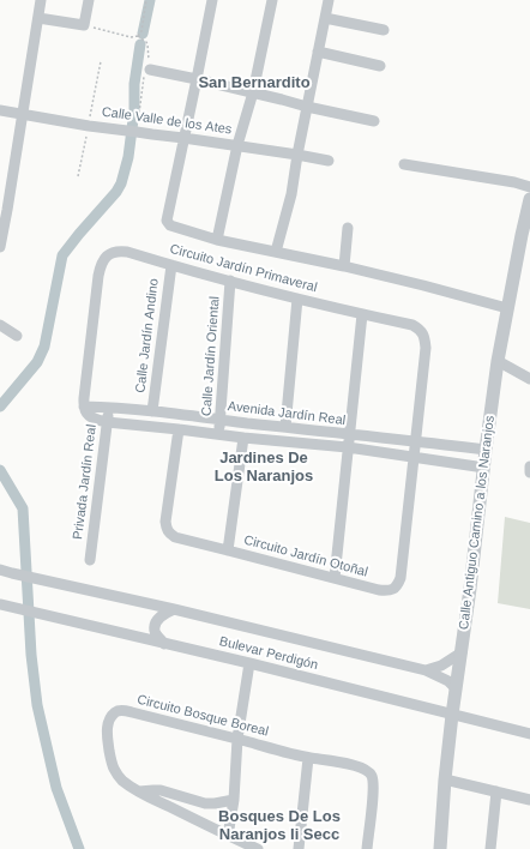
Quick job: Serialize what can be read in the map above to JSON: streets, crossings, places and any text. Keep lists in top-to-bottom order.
{
  "streets": {
    "street": [
      "Calle Valle de los Ates",
      "Circuito Jardín Primaveral",
      "Calle Jardín Andino",
      "Calle Jardín Oriental",
      "Avenida Jardín Real",
      "Privada Jardín Real",
      "Calle Antiguo Camino a los Naranjos",
      "Circuito Jardín Otoñal",
      "Bulevar Perdigón",
      "Circuito Bosque Boreal"
    ]
  },
  "crossings": [
    ["Circuito Jardín Primaveral", "Calle Jardín Andino"],
    ["Circuito Jardín Primaveral", "Calle Jardín Oriental"],
    ["Circuito Jardín Primaveral", "Avenida Jardín Real"],
    ["Circuito Jardín Primaveral", "Circuito Jardín Otoñal"],
    ["Calle Jardín Andino", "Avenida Jardín Real"],
    ["Calle Jardín Oriental", "Avenida Jardín Real"],
    ["Avenida Jardín Real", "Privada Jardín Real"],
    ["Avenida Jardín Real", "Calle Antiguo Camino a los Naranjos"],
    ["Avenida Jardín Real", "Circuito Jardín Otoñal"],
    ["Calle Antiguo Camino a los Naranjos", "Bulevar Perdigón"]
  ],
  "districts": ["San Bernardito", "Jardines De Los Naranjos", "Bosques De Los Naranjos Ii Secc"]
}
